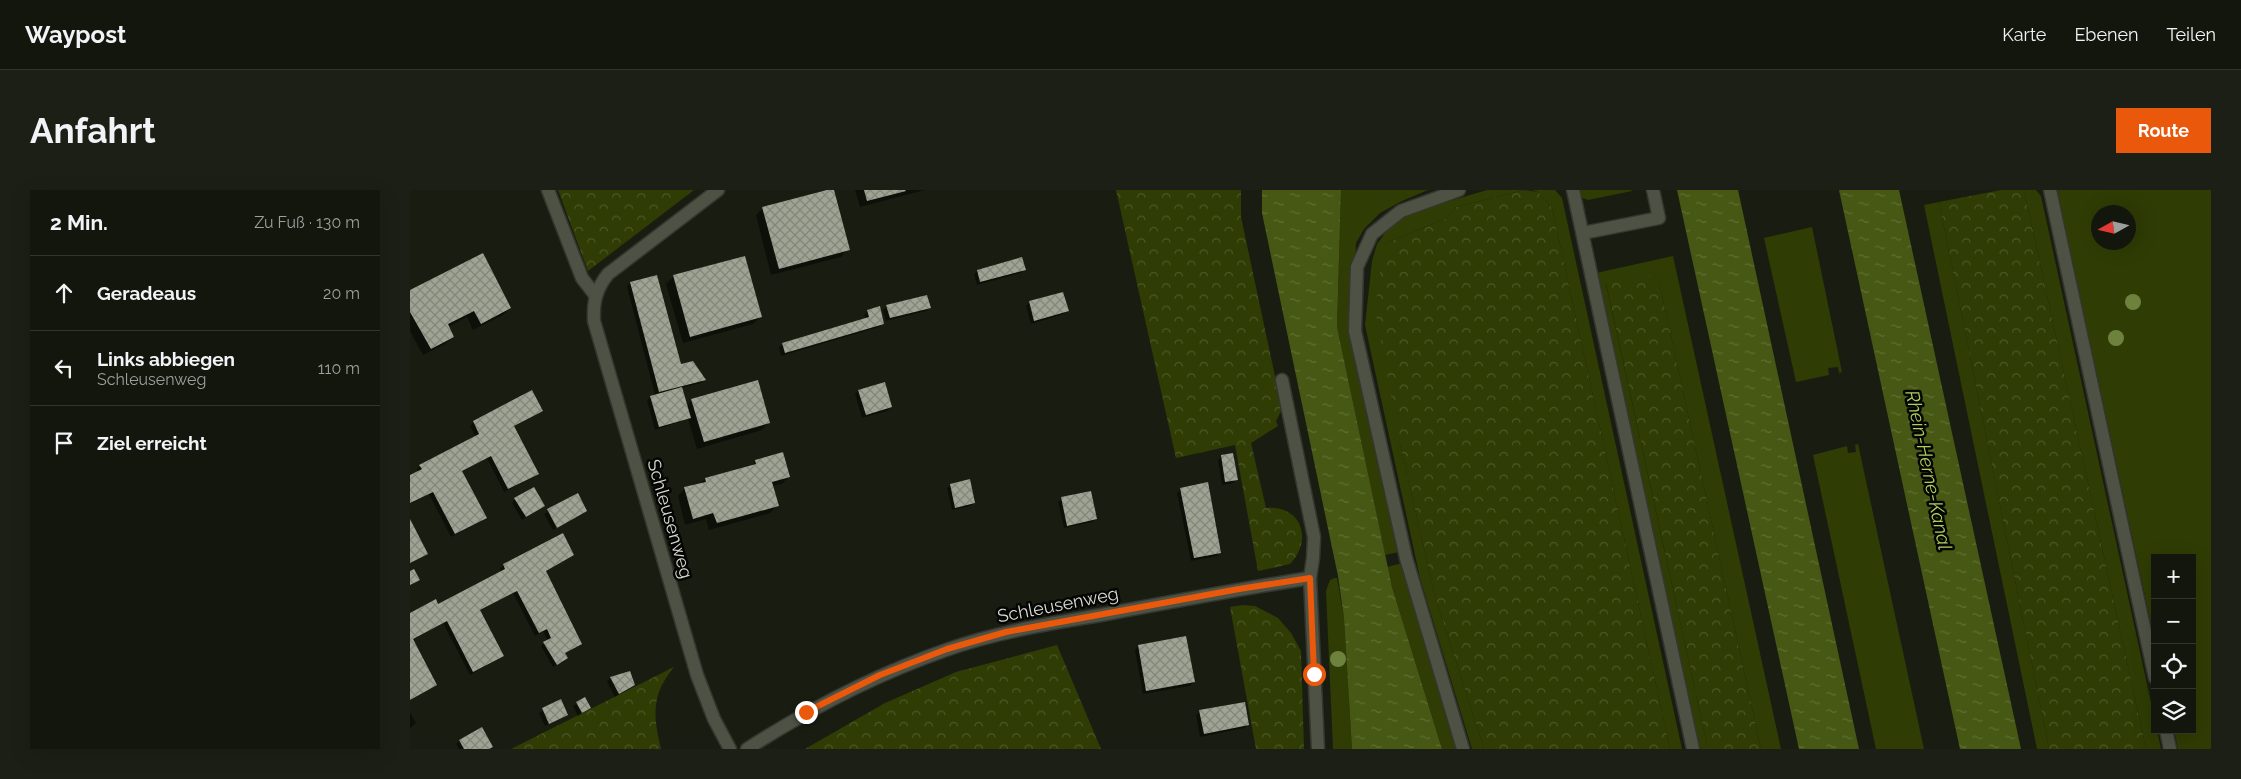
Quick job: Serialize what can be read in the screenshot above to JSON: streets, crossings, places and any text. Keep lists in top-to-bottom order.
{
  "streets": {
    "street": ["Schleusenweg"]
  },
  "water": ["Rhein-Herne-Kanal"],
  "north": "left",
  "page": {
    "header": "Waypost",
    "nav": ["Karte", "Ebenen", "Teilen"],
    "buttons": "Route",
    "title": "Anfahrt",
    "heading": ["2 Min.", "Zu Fuß · 130 m"],
    "list": [
      ["Geradeaus", "20 m"],
      ["Links abbiegen", "Schleusenweg", "110 m"],
      "Ziel erreicht"
    ],
    "map_buttons": ["+", "−"]
  }
}
